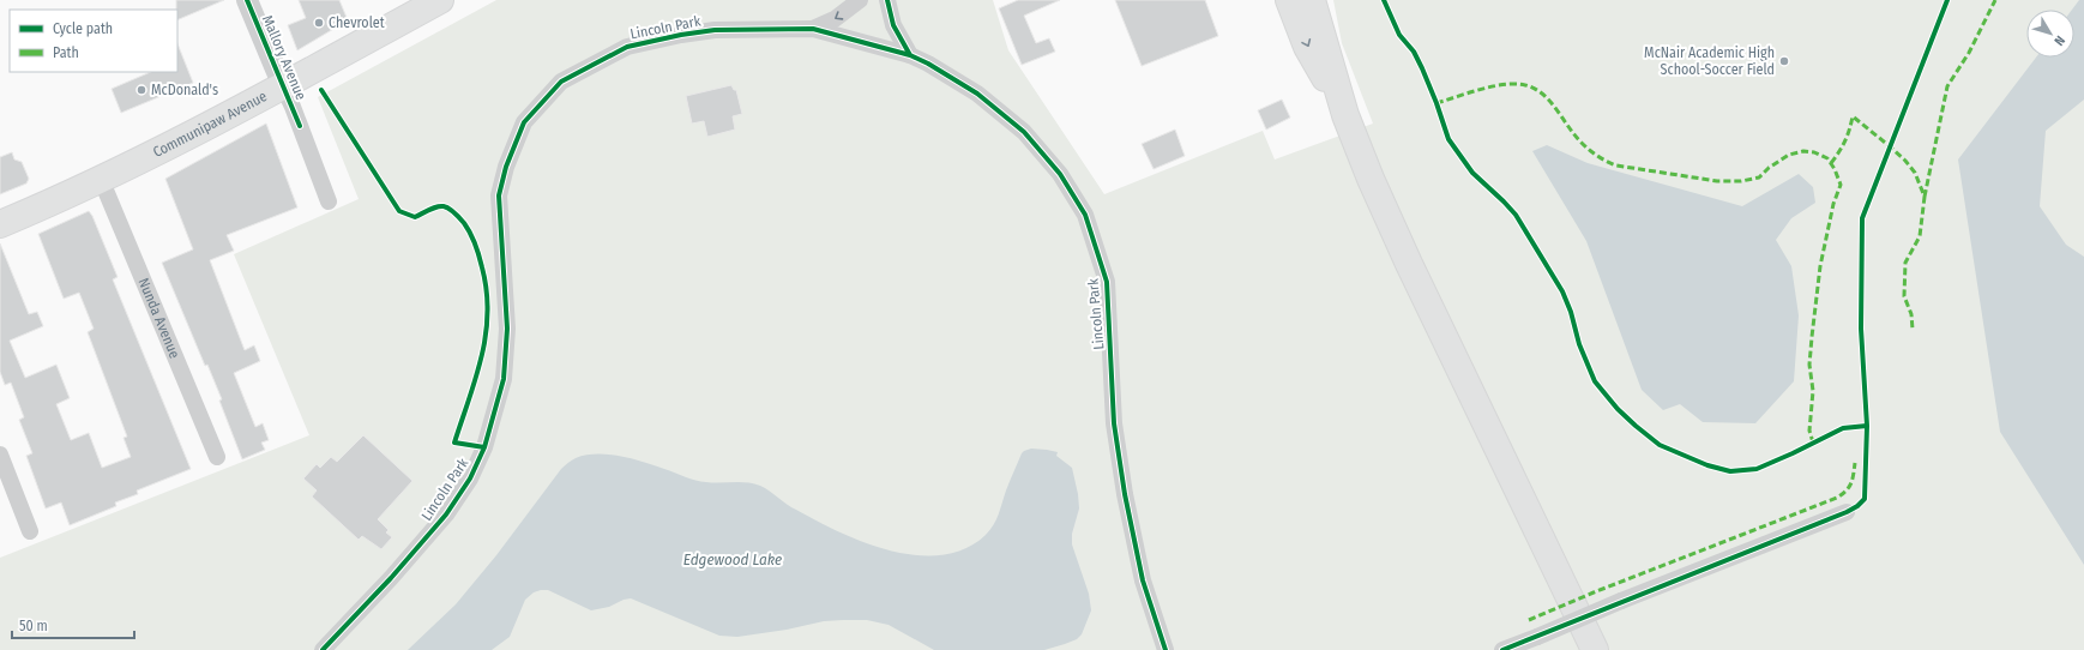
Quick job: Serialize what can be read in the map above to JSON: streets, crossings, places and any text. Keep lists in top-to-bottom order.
{
  "streets": {
    "main road": ["Communipaw Avenue"],
    "street": ["Lincoln Park", "Mallory Avenue", "Nunda Avenue"]
  },
  "crossings": [
    ["Mallory Avenue", "Communipaw Avenue"],
    ["Communipaw Avenue", "Nunda Avenue"]
  ],
  "water": ["Edgewood Lake"],
  "places": ["Chevrolet", "McNair Academic High School-Soccer Field", "McDonald's"],
  "legend": ["Cycle path", "Path"],
  "scale_bar": "50 m",
  "north": "bottom right"
}
